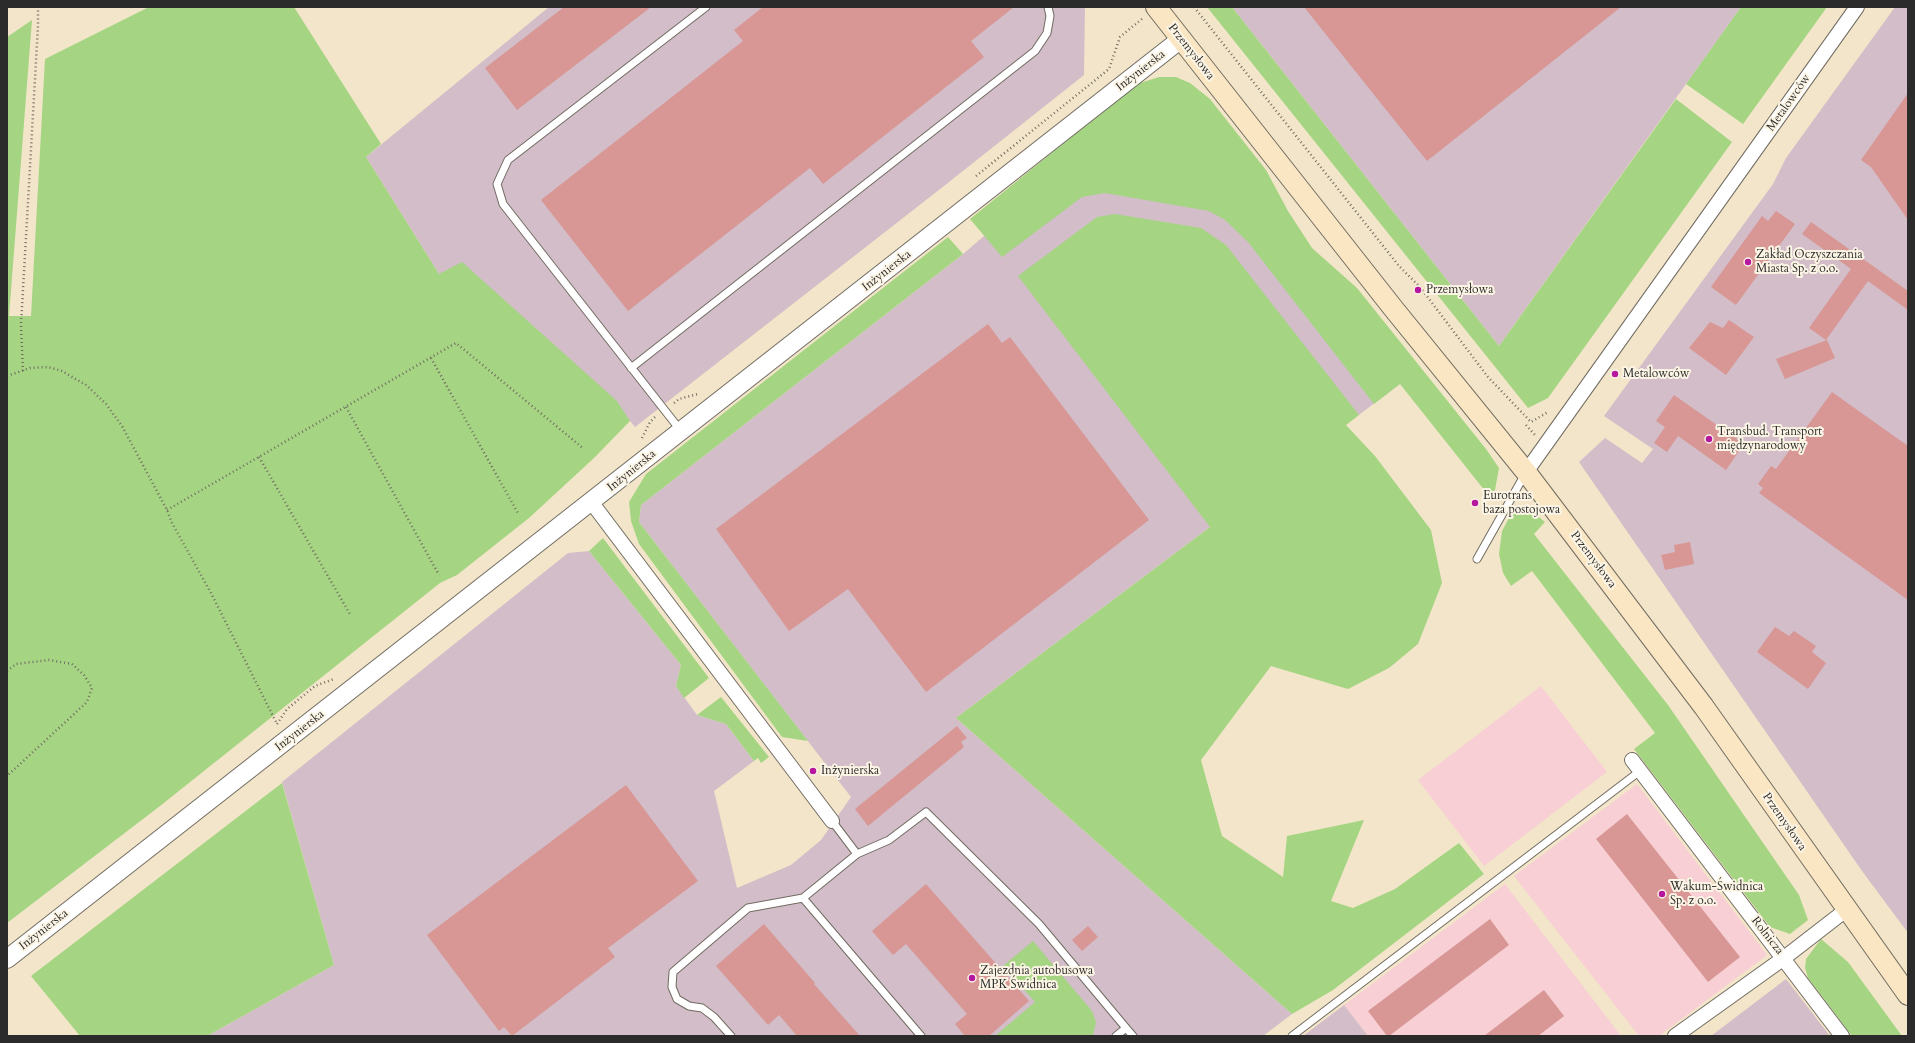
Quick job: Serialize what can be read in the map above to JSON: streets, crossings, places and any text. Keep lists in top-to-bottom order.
{
  "streets": {
    "main road": ["Przemysłowa"],
    "street": ["Inżynierska", "Metalowców", "Rolnicza"]
  },
  "crossings": [
    ["Przemysłowa", "Inżynierska"],
    ["Przemysłowa", "Metalowców"]
  ],
  "places": [
    "Zakład Oczyszczania Miasta Sp. z o.o.",
    "Przemysłowa",
    "Metalowców",
    "Transbud. Transport międzynarodowy",
    "Eurotrans baza postojowa",
    "Inżynierska",
    "Wakum-Świdnica Sp. z o.o.",
    "Zajezdnia autobusowa MPK Świdnica"
  ]
}
